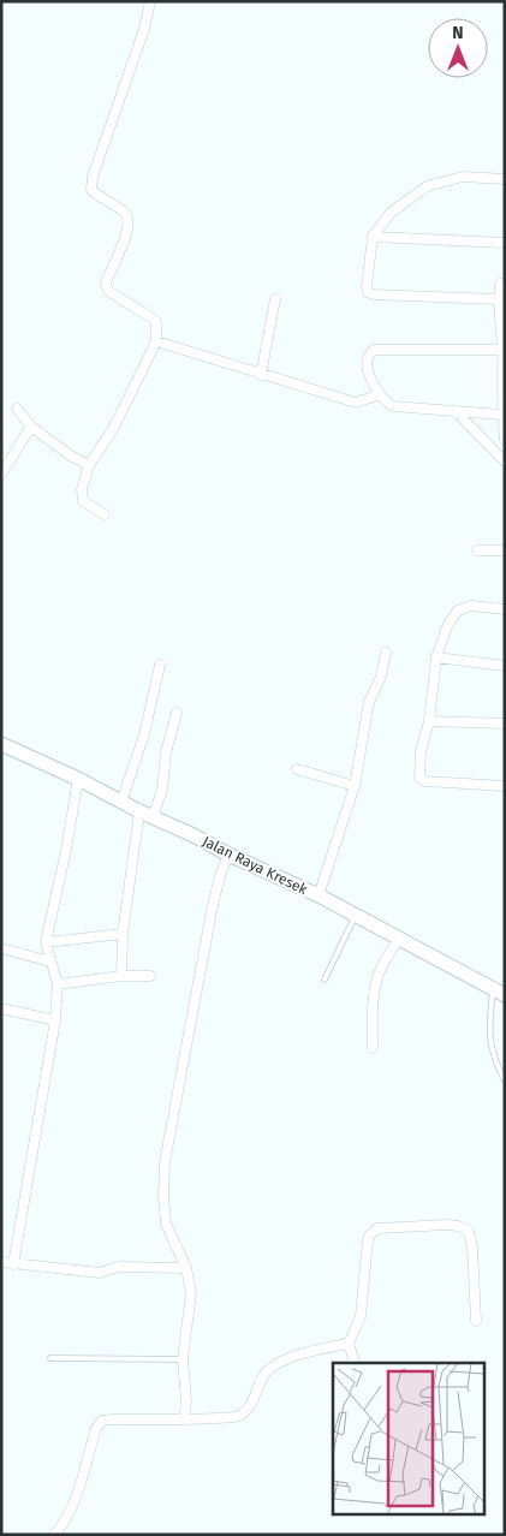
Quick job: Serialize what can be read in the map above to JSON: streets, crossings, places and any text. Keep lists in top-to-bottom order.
{
  "streets": {
    "main road": ["Jalan Raya Kresek"]
  },
  "north": "top"
}
